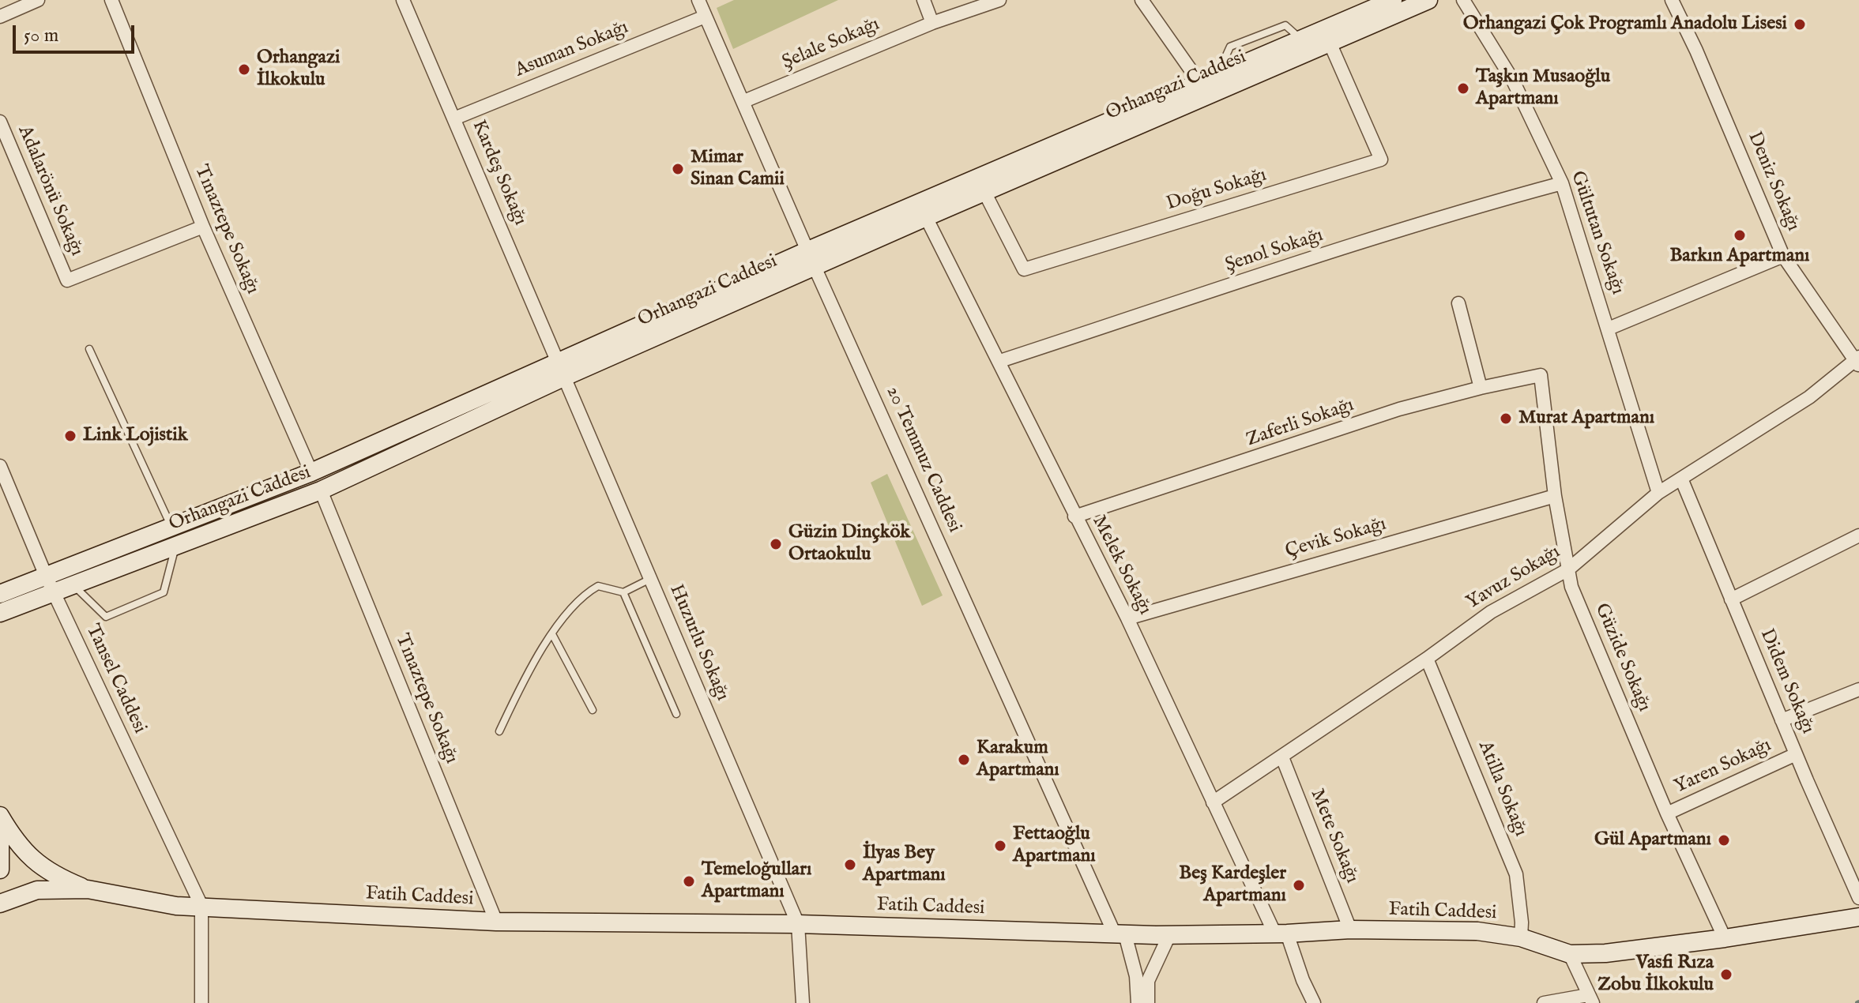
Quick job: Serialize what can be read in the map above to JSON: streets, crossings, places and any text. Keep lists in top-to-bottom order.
{
  "streets": {
    "main road": ["Orhangazi Caddesi", "Fatih Caddesi"],
    "street": [
      "Şelale Sokağı",
      "Asuman Sokağı",
      "Kardeş Sokağı",
      "Deniz Sokağı",
      "Doğu Sokağı",
      "Adalarönü Sokağı",
      "Tınaztepe Sokağı",
      "Gültutan Sokağı",
      "Şenol Sokağı",
      "Zaferli Sokağı",
      "20 Temmuz Caddesi",
      "Çevik Sokağı",
      "Melek Sokağı",
      "Yavuz Sokağı",
      "Huzurlu Sokağı",
      "Güzide Sokağı",
      "Tansel Caddesi",
      "Didem Sokağı",
      "Yaren Sokağı",
      "Atilla Sokağı",
      "Mete Sokağı"
    ]
  },
  "crossings": [
    ["Şelale Sokağı", "20 Temmuz Caddesi"],
    ["Asuman Sokağı", "Kardeş Sokağı"],
    ["Asuman Sokağı", "20 Temmuz Caddesi"],
    ["Orhangazi Caddesi", "Kardeş Sokağı"],
    ["Orhangazi Caddesi", "Doğu Sokağı"],
    ["Orhangazi Caddesi", "Tınaztepe Sokağı"],
    ["Orhangazi Caddesi", "20 Temmuz Caddesi"],
    ["Orhangazi Caddesi", "Melek Sokağı"],
    ["Orhangazi Caddesi", "Huzurlu Sokağı"],
    ["Orhangazi Caddesi", "Tansel Caddesi"],
    ["Kardeş Sokağı", "Huzurlu Sokağı"],
    ["Deniz Sokağı", "Yavuz Sokağı"],
    ["Adalarönü Sokağı", "Tınaztepe Sokağı"],
    ["Tınaztepe Sokağı", "Fatih Caddesi"],
    ["Gültutan Sokağı", "Şenol Sokağı"],
    ["Gültutan Sokağı", "Yavuz Sokağı"],
    ["Şenol Sokağı", "Melek Sokağı"],
    ["Zaferli Sokağı", "Melek Sokağı"],
    ["Zaferli Sokağı", "Güzide Sokağı"],
    ["20 Temmuz Caddesi", "Fatih Caddesi"],
    ["Çevik Sokağı", "Melek Sokağı"],
    ["Çevik Sokağı", "Güzide Sokağı"],
    ["Melek Sokağı", "Yavuz Sokağı"],
    ["Melek Sokağı", "Fatih Caddesi"],
    ["Yavuz Sokağı", "Güzide Sokağı"],
    ["Yavuz Sokağı", "Didem Sokağı"],
    ["Yavuz Sokağı", "Atilla Sokağı"],
    ["Yavuz Sokağı", "Mete Sokağı"],
    ["Huzurlu Sokağı", "Fatih Caddesi"],
    ["Güzide Sokağı", "Yaren Sokağı"],
    ["Güzide Sokağı", "Fatih Caddesi"],
    ["Tansel Caddesi", "Fatih Caddesi"],
    ["Didem Sokağı", "Yaren Sokağı"],
    ["Atilla Sokağı", "Fatih Caddesi"],
    ["Mete Sokağı", "Fatih Caddesi"]
  ],
  "places": [
    "Orhangazi Çok Programlı Anadolu Lisesi",
    "Orhangazi İlkokulu",
    "Taşkın Musaoğlu Apartmanı",
    "Mimar Sinan Camii",
    "Barkın Apartmanı",
    "Murat Apartmanı",
    "Link Lojistik",
    "Güzin Dinçkök Ortaokulu",
    "Karakum Apartmanı",
    "Gül Apartmanı",
    "Fettaoğlu Apartmanı",
    "İlyas Bey Apartmanı",
    "Temeloğulları Apartmanı",
    "Beş Kardeşler Apartmanı",
    "Vasfi Rıza Zobu İlkokulu"
  ],
  "scale_bar": "50 m"
}
